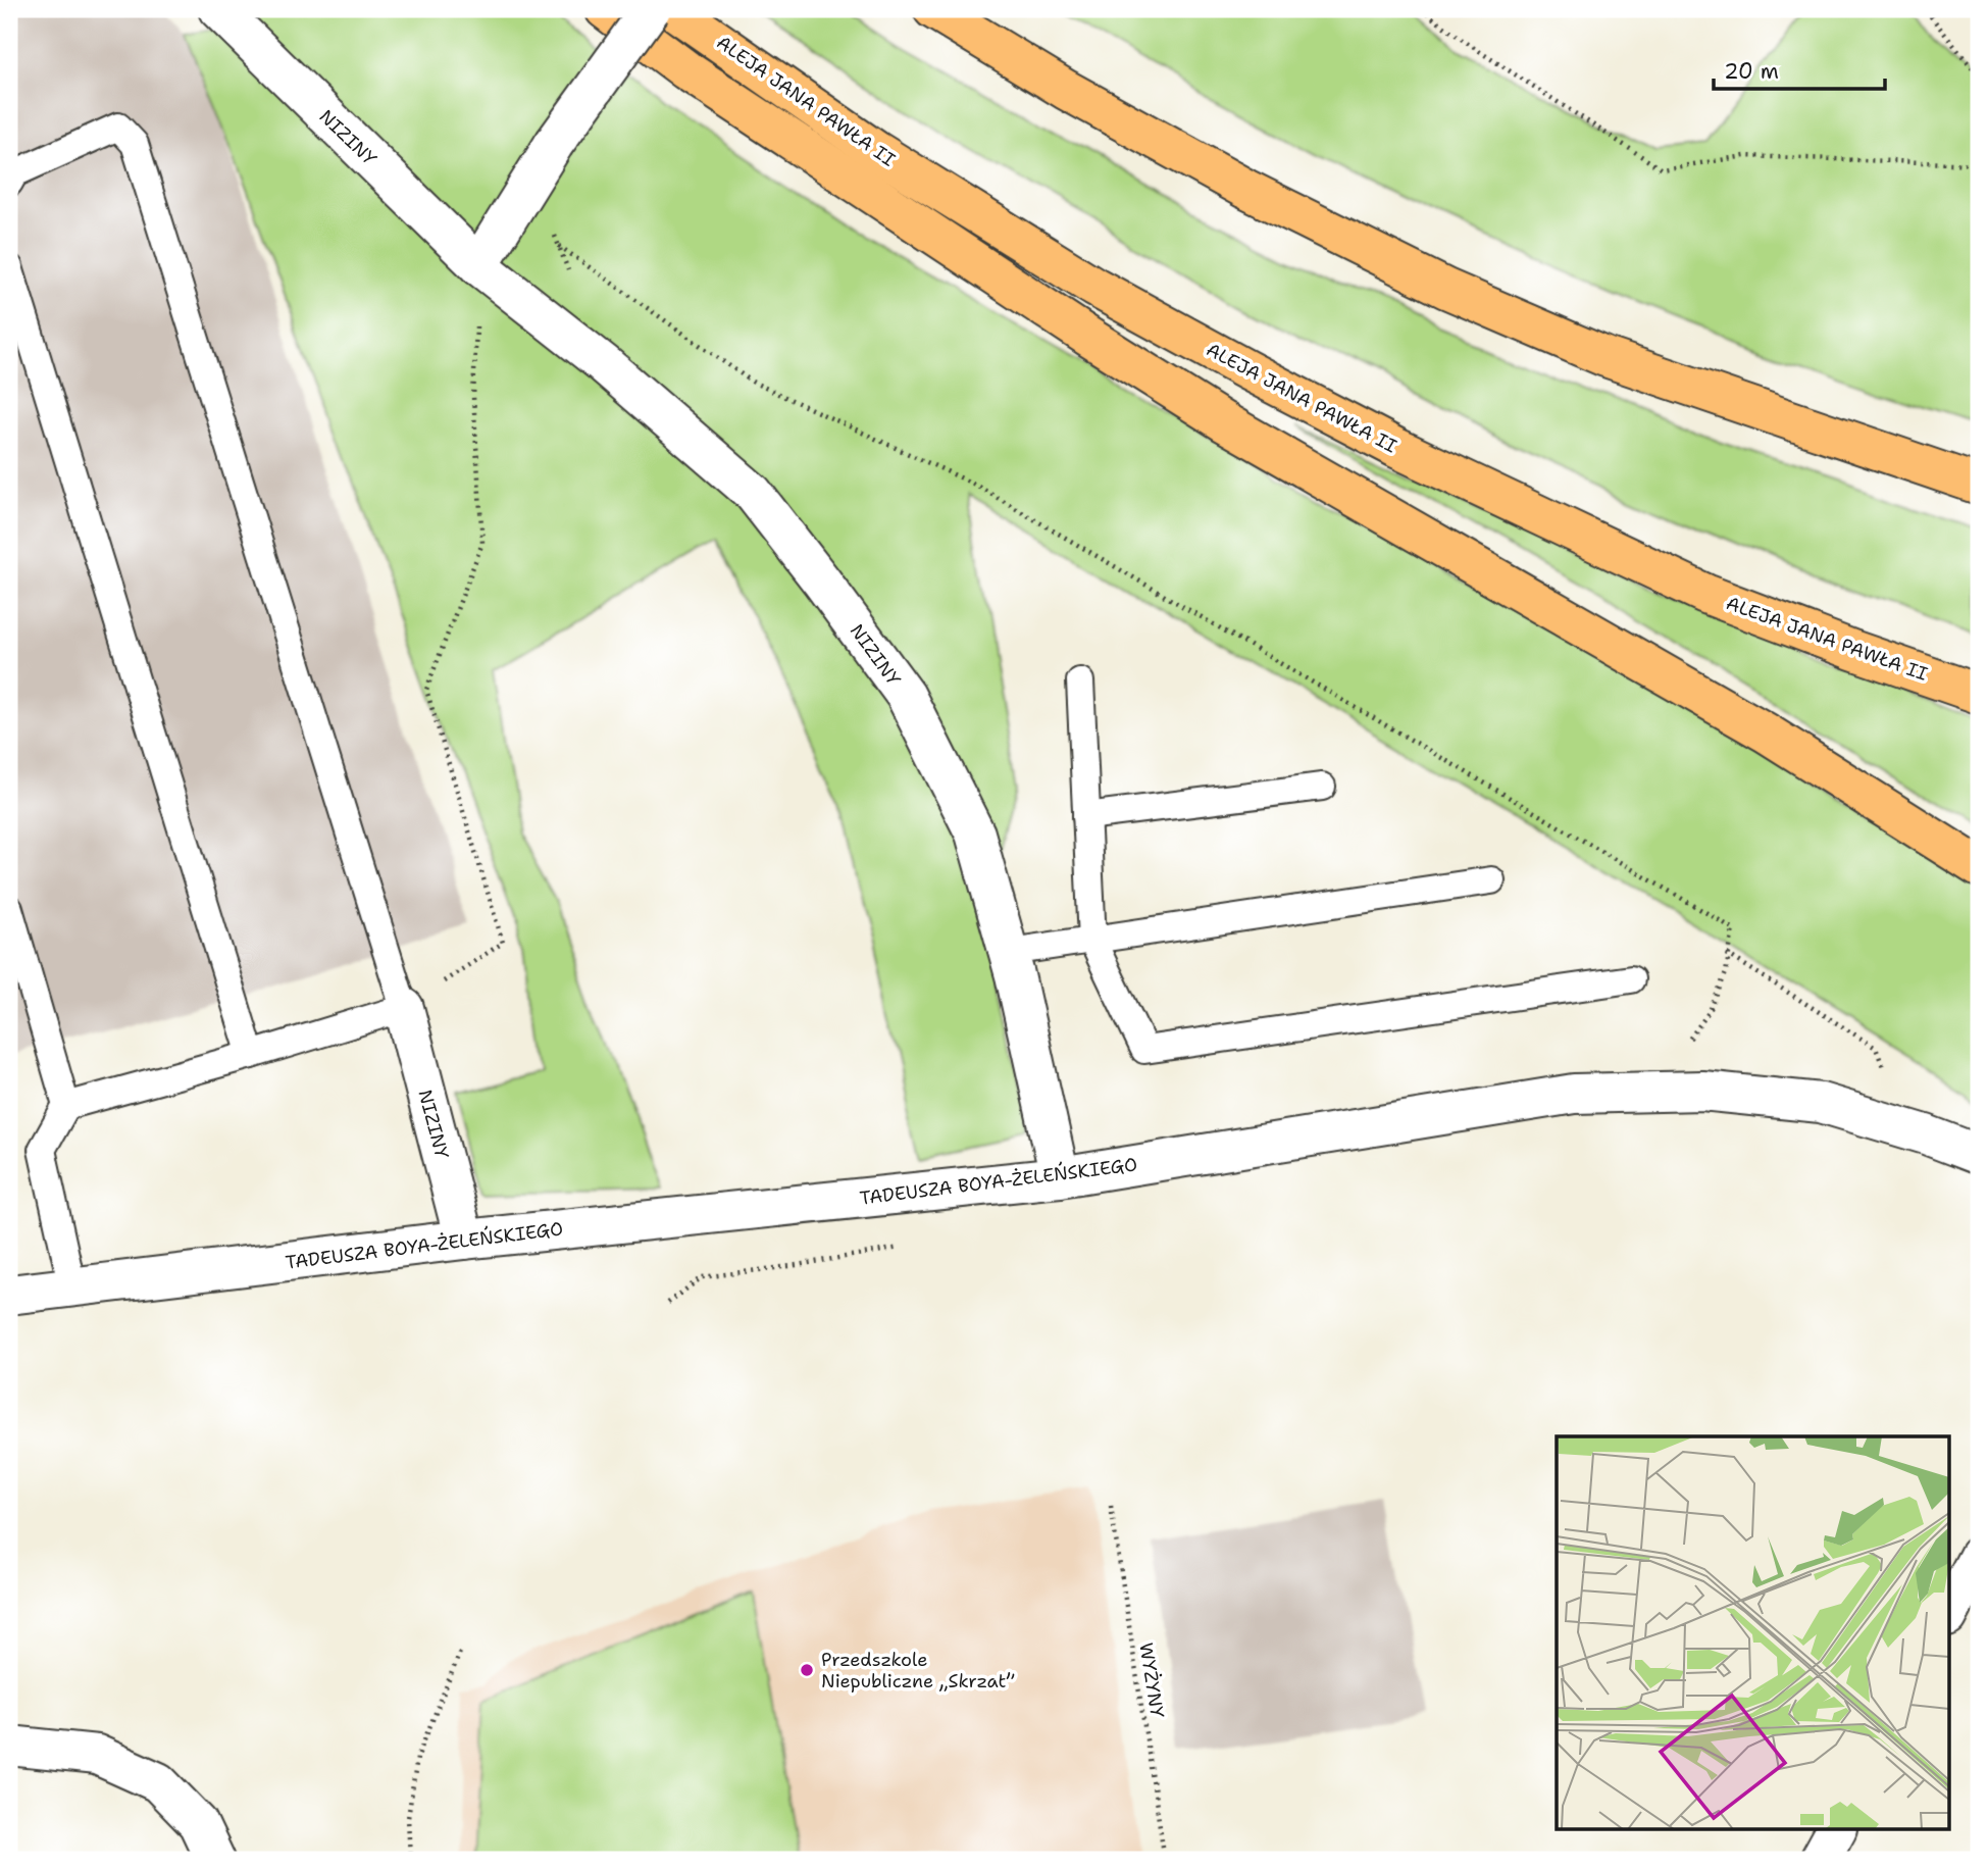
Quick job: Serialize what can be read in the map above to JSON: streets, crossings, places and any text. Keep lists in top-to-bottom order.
{
  "streets": {
    "main road": ["ALEJA JANA PAWŁA II"],
    "street": ["NIZINY", "TADEUSZA BOYA-ŻELEŃSKIEGO"],
    "path": ["WYŻYNY"]
  },
  "crossings": [
    ["NIZINY", "TADEUSZA BOYA-ŻELEŃSKIEGO"]
  ],
  "places": ["Przedszkole Niepubliczne „Skrzat”"],
  "scale_bar": "20 m"
}
